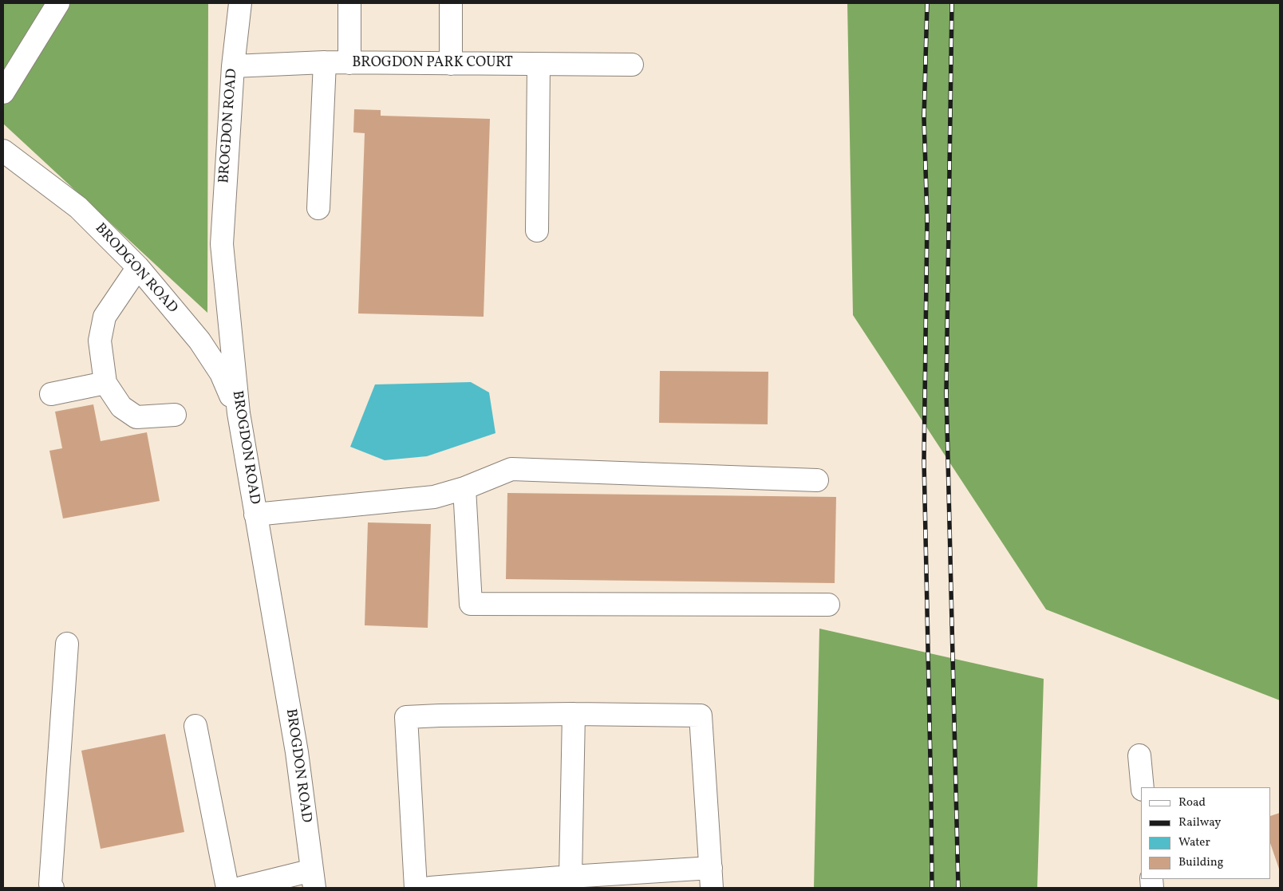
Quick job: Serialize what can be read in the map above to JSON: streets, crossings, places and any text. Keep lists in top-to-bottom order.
{
  "streets": {
    "street": ["BROGDON PARK COURT", "BROGDON ROAD", "BRODGON ROAD"]
  },
  "crossings": [
    ["BROGDON PARK COURT", "BROGDON ROAD"],
    ["BROGDON ROAD", "BRODGON ROAD"]
  ],
  "legend": [
    "Road",
    "Railway",
    "Water",
    "Building"
  ]
}
